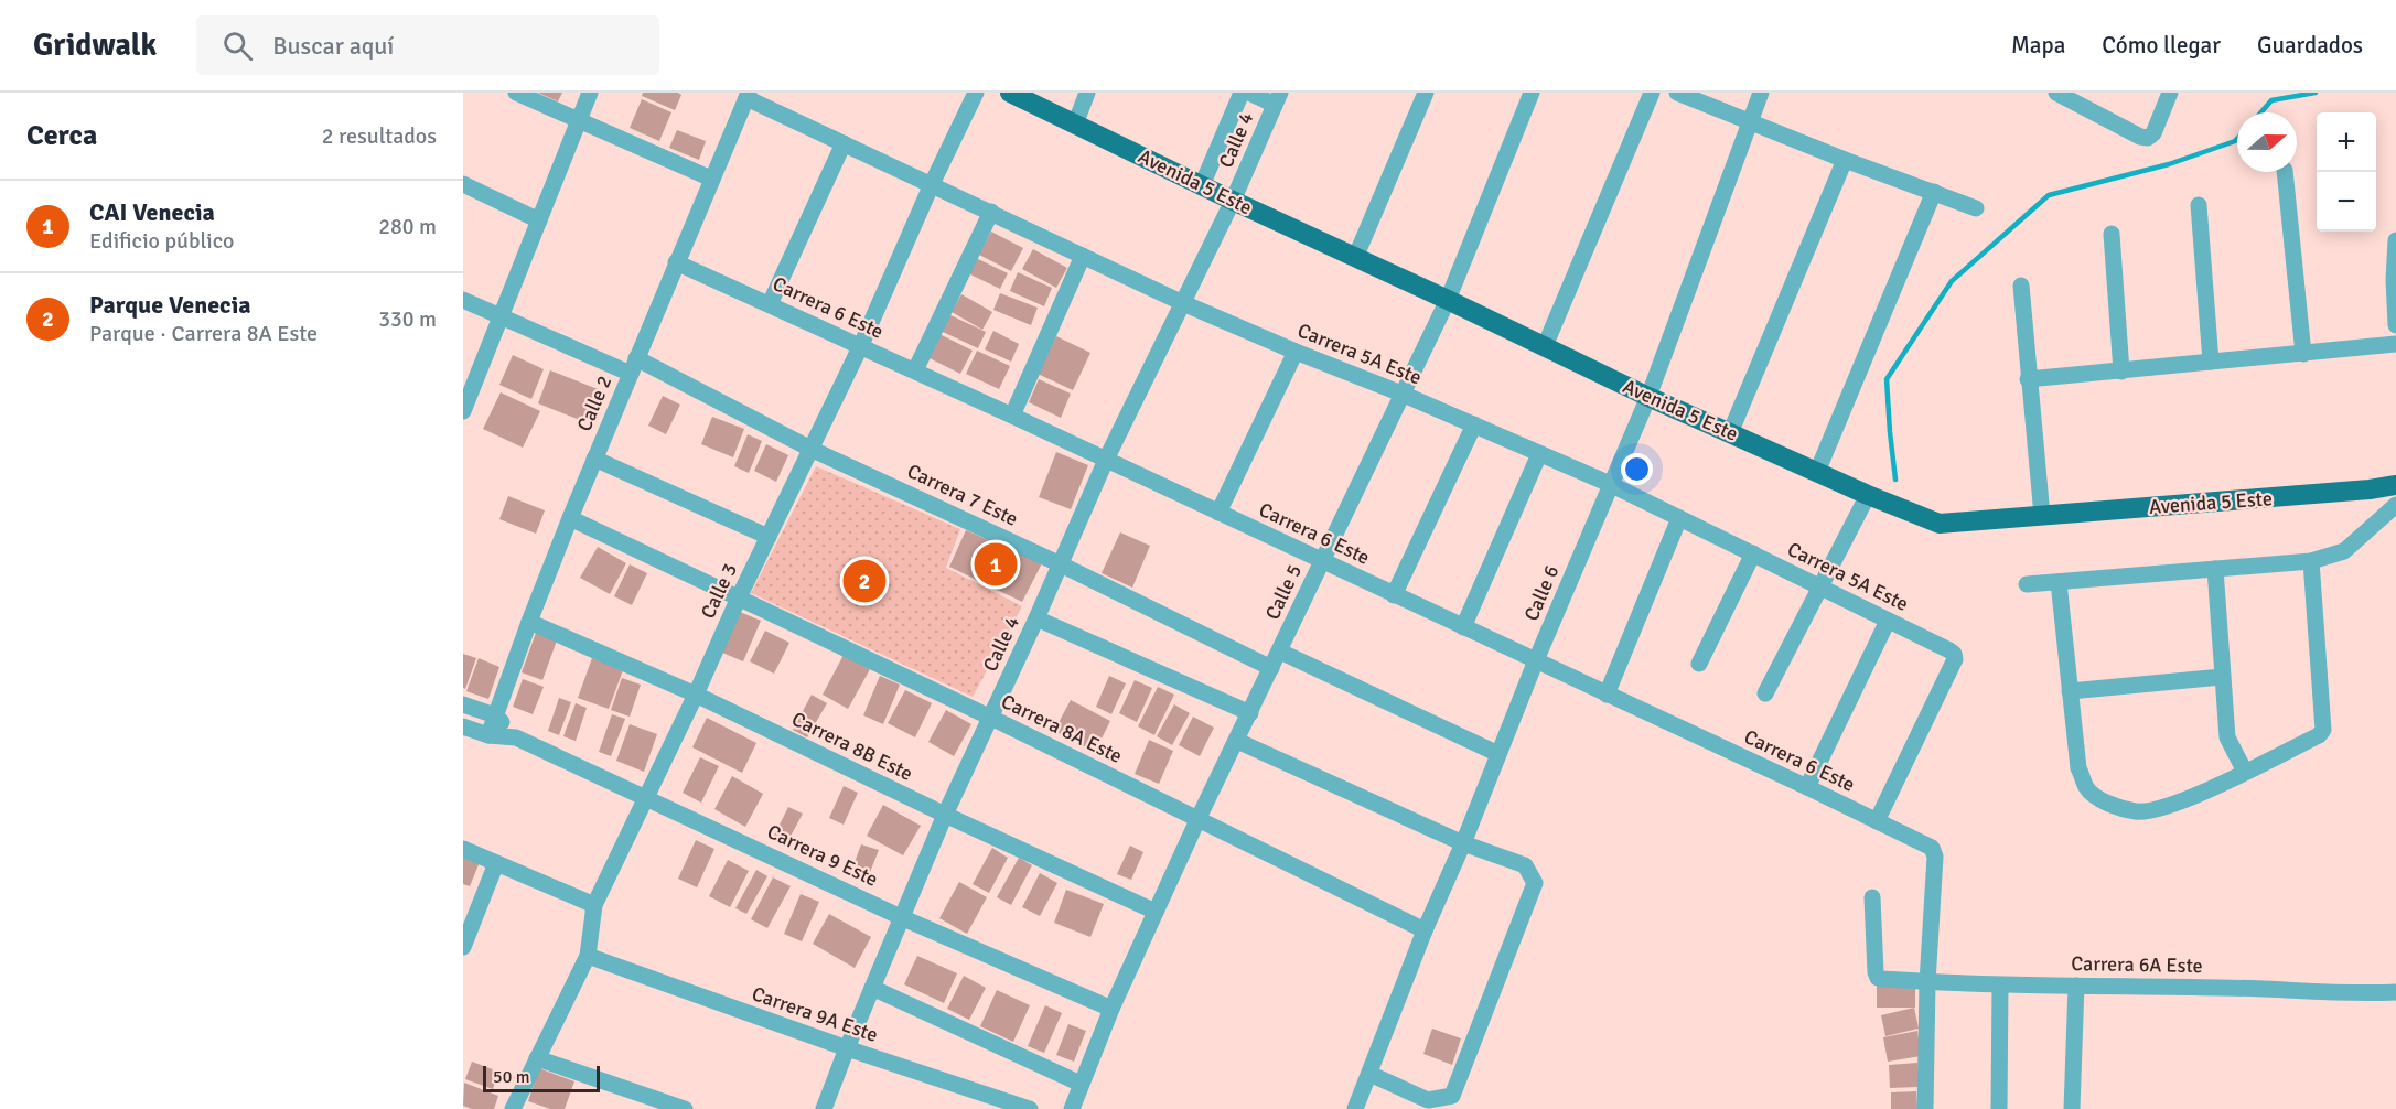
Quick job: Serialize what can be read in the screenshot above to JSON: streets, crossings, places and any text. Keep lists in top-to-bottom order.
{
  "streets": {
    "main road": ["Avenida 5 Este"],
    "street": [
      "Calle 4",
      "Carrera 6 Este",
      "Carrera 5A Este",
      "Calle 2",
      "Carrera 7 Este",
      "Calle 3",
      "Calle 5",
      "Calle 6",
      "Carrera 8A Este",
      "Carrera 8B Este",
      "Carrera 9 Este",
      "Carrera 6A Este",
      "Carrera 9A Este"
    ]
  },
  "crossings": [
    ["Calle 4", "Avenida 5 Este"],
    ["Calle 4", "Carrera 6 Este"],
    ["Calle 4", "Carrera 5A Este"],
    ["Calle 4", "Carrera 7 Este"],
    ["Calle 4", "Carrera 8A Este"],
    ["Calle 4", "Carrera 8B Este"],
    ["Calle 4", "Carrera 9 Este"],
    ["Calle 4", "Carrera 9A Este"],
    ["Avenida 5 Este", "Calle 5"],
    ["Avenida 5 Este", "Calle 6"],
    ["Carrera 6 Este", "Carrera 5A Este"],
    ["Carrera 6 Este", "Calle 2"],
    ["Carrera 6 Este", "Calle 3"],
    ["Carrera 6 Este", "Calle 5"],
    ["Carrera 6 Este", "Calle 6"],
    ["Carrera 6 Este", "Carrera 6A Este"],
    ["Carrera 5A Este", "Calle 2"],
    ["Carrera 5A Este", "Calle 3"],
    ["Carrera 5A Este", "Calle 5"],
    ["Carrera 5A Este", "Calle 6"],
    ["Calle 2", "Carrera 7 Este"],
    ["Calle 2", "Carrera 8A Este"],
    ["Calle 2", "Carrera 8B Este"],
    ["Calle 2", "Carrera 9 Este"],
    ["Carrera 7 Este", "Calle 3"],
    ["Carrera 7 Este", "Calle 5"],
    ["Calle 3", "Carrera 8A Este"],
    ["Calle 3", "Carrera 8B Este"],
    ["Calle 3", "Carrera 9 Este"],
    ["Calle 3", "Carrera 9A Este"],
    ["Calle 5", "Carrera 8A Este"],
    ["Calle 5", "Carrera 8B Este"],
    ["Calle 5", "Carrera 9 Este"],
    ["Calle 6", "Carrera 8A Este"]
  ],
  "scale_bar": "50 m",
  "north": "right",
  "page": {
    "header": "Gridwalk",
    "search": "Buscar aquí",
    "nav": ["Mapa", "Cómo llegar", "Guardados"],
    "heading": ["Cerca", "2 resultados"],
    "map_buttons": ["+", "−"],
    "list": [
      {
        "mark": "1",
        "name": "CAI Venecia",
        "note": "Edificio público",
        "value": "280 m"
      },
      {
        "mark": "2",
        "name": "Parque Venecia",
        "note": "Parque · Carrera 8A Este",
        "value": "330 m"
      }
    ],
    "pins": ["1", "2"],
    "scale": "50 m"
  }
}
